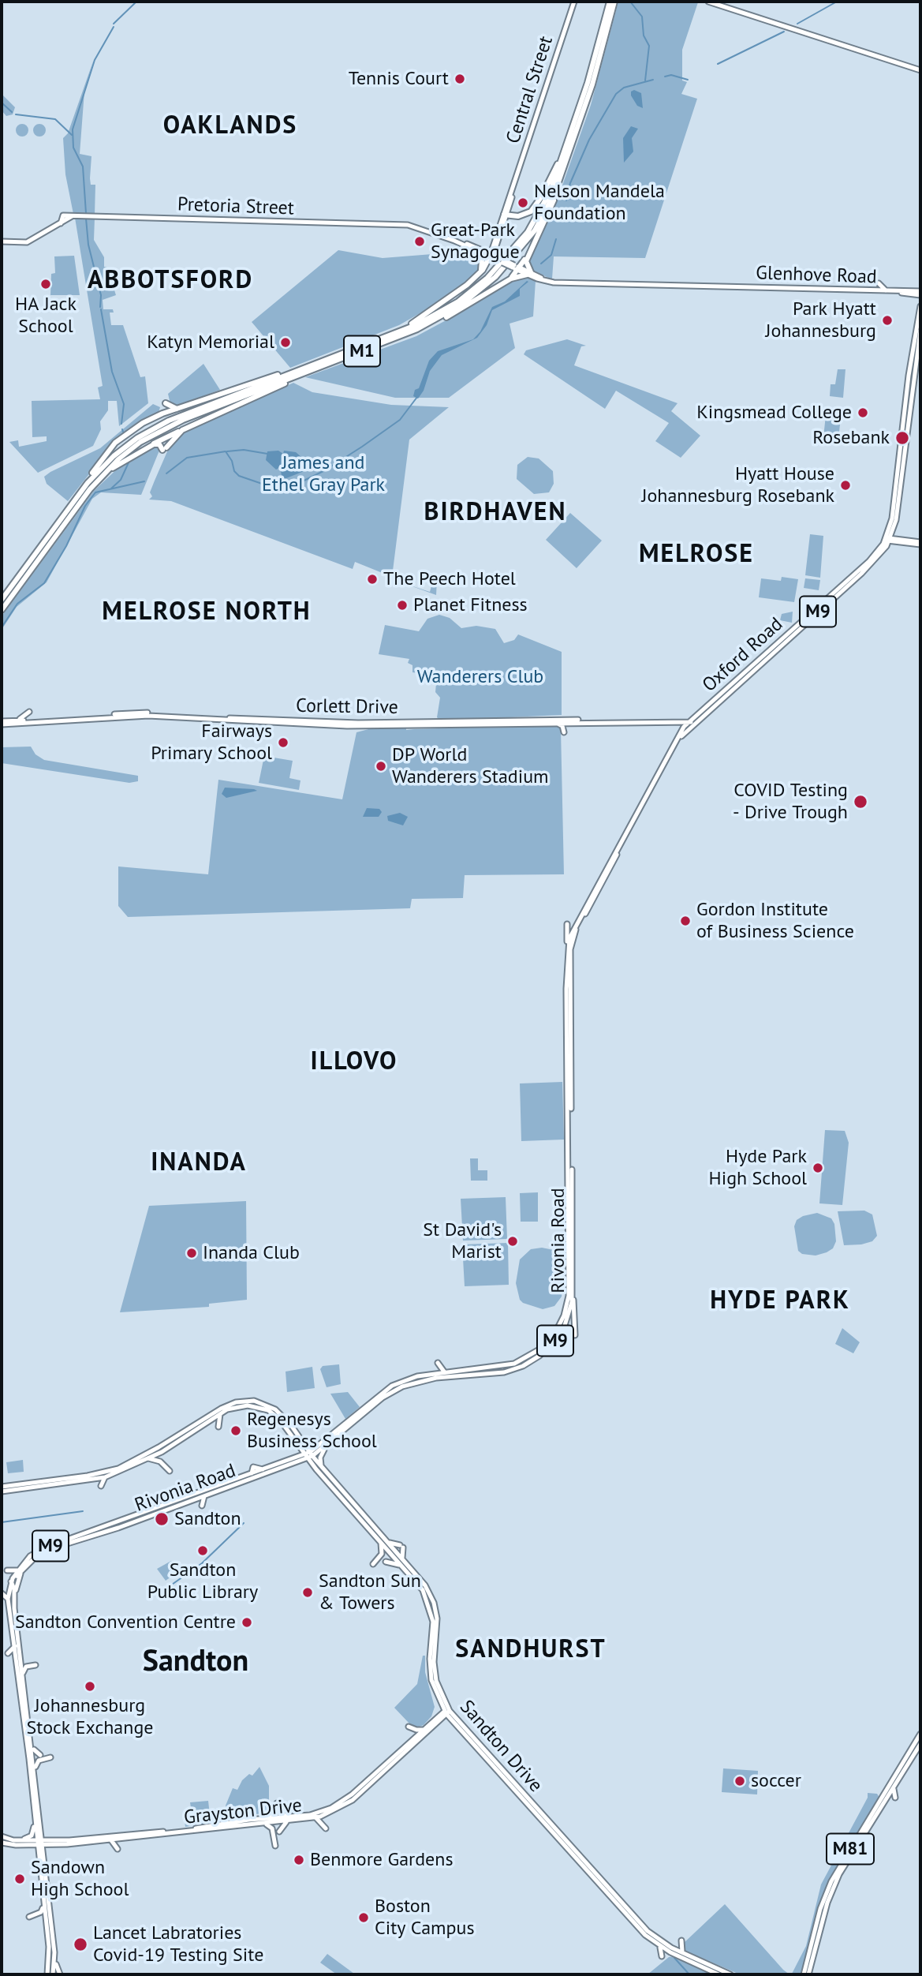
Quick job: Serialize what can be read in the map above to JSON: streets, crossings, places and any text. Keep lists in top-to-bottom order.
{
  "streets": {
    "highway": ["M1"],
    "main road": [
      "Central Street",
      "Pretoria Street",
      "Glenhove Road",
      "M9",
      "Oxford Road",
      "Corlett Drive",
      "Rivonia Road",
      "Sandton Drive",
      "Grayston Drive",
      "M81"
    ]
  },
  "crossings": [
    ["Central Street", "Glenhove Road"],
    ["Pretoria Street", "Glenhove Road"],
    ["Oxford Road", "Corlett Drive"],
    ["Oxford Road", "Rivonia Road"],
    ["Rivonia Road", "Sandton Drive"],
    ["Rivonia Road", "Grayston Drive"],
    ["Sandton Drive", "Grayston Drive"]
  ],
  "districts": [
    "OAKLANDS",
    "ABBOTSFORD",
    "BIRDHAVEN",
    "MELROSE",
    "MELROSE NORTH",
    "ILLOVO",
    "INANDA",
    "HYDE PARK",
    "SANDHURST",
    "Sandton"
  ],
  "parks": ["James and Ethel Gray Park", "Wanderers Club"],
  "places": [
    "Tennis Court",
    "Nelson Mandela Foundation",
    "Great-Park Synagogue",
    "HA Jack School",
    "Park Hyatt Johannesburg",
    "Katyn Memorial",
    "Kingsmead College",
    "Rosebank",
    "Hyatt House Johannesburg Rosebank",
    "The Peech Hotel",
    "Planet Fitness",
    "Fairways Primary School",
    "DP World Wanderers Stadium",
    "COVID Testing - Drive Trough",
    "Gordon Institute of Business Science",
    "Hyde Park High School",
    "St David's Marist",
    "Inanda Club",
    "Regenesys Business School",
    "Sandton",
    "Sandton Public Library",
    "Sandton Sun & Towers",
    "Sandton Convention Centre",
    "Johannesburg Stock Exchange",
    "soccer",
    "Benmore Gardens",
    "Sandown High School",
    "Boston City Campus",
    "Lancet Labratories Covid-19 Testing Site"
  ]
}
